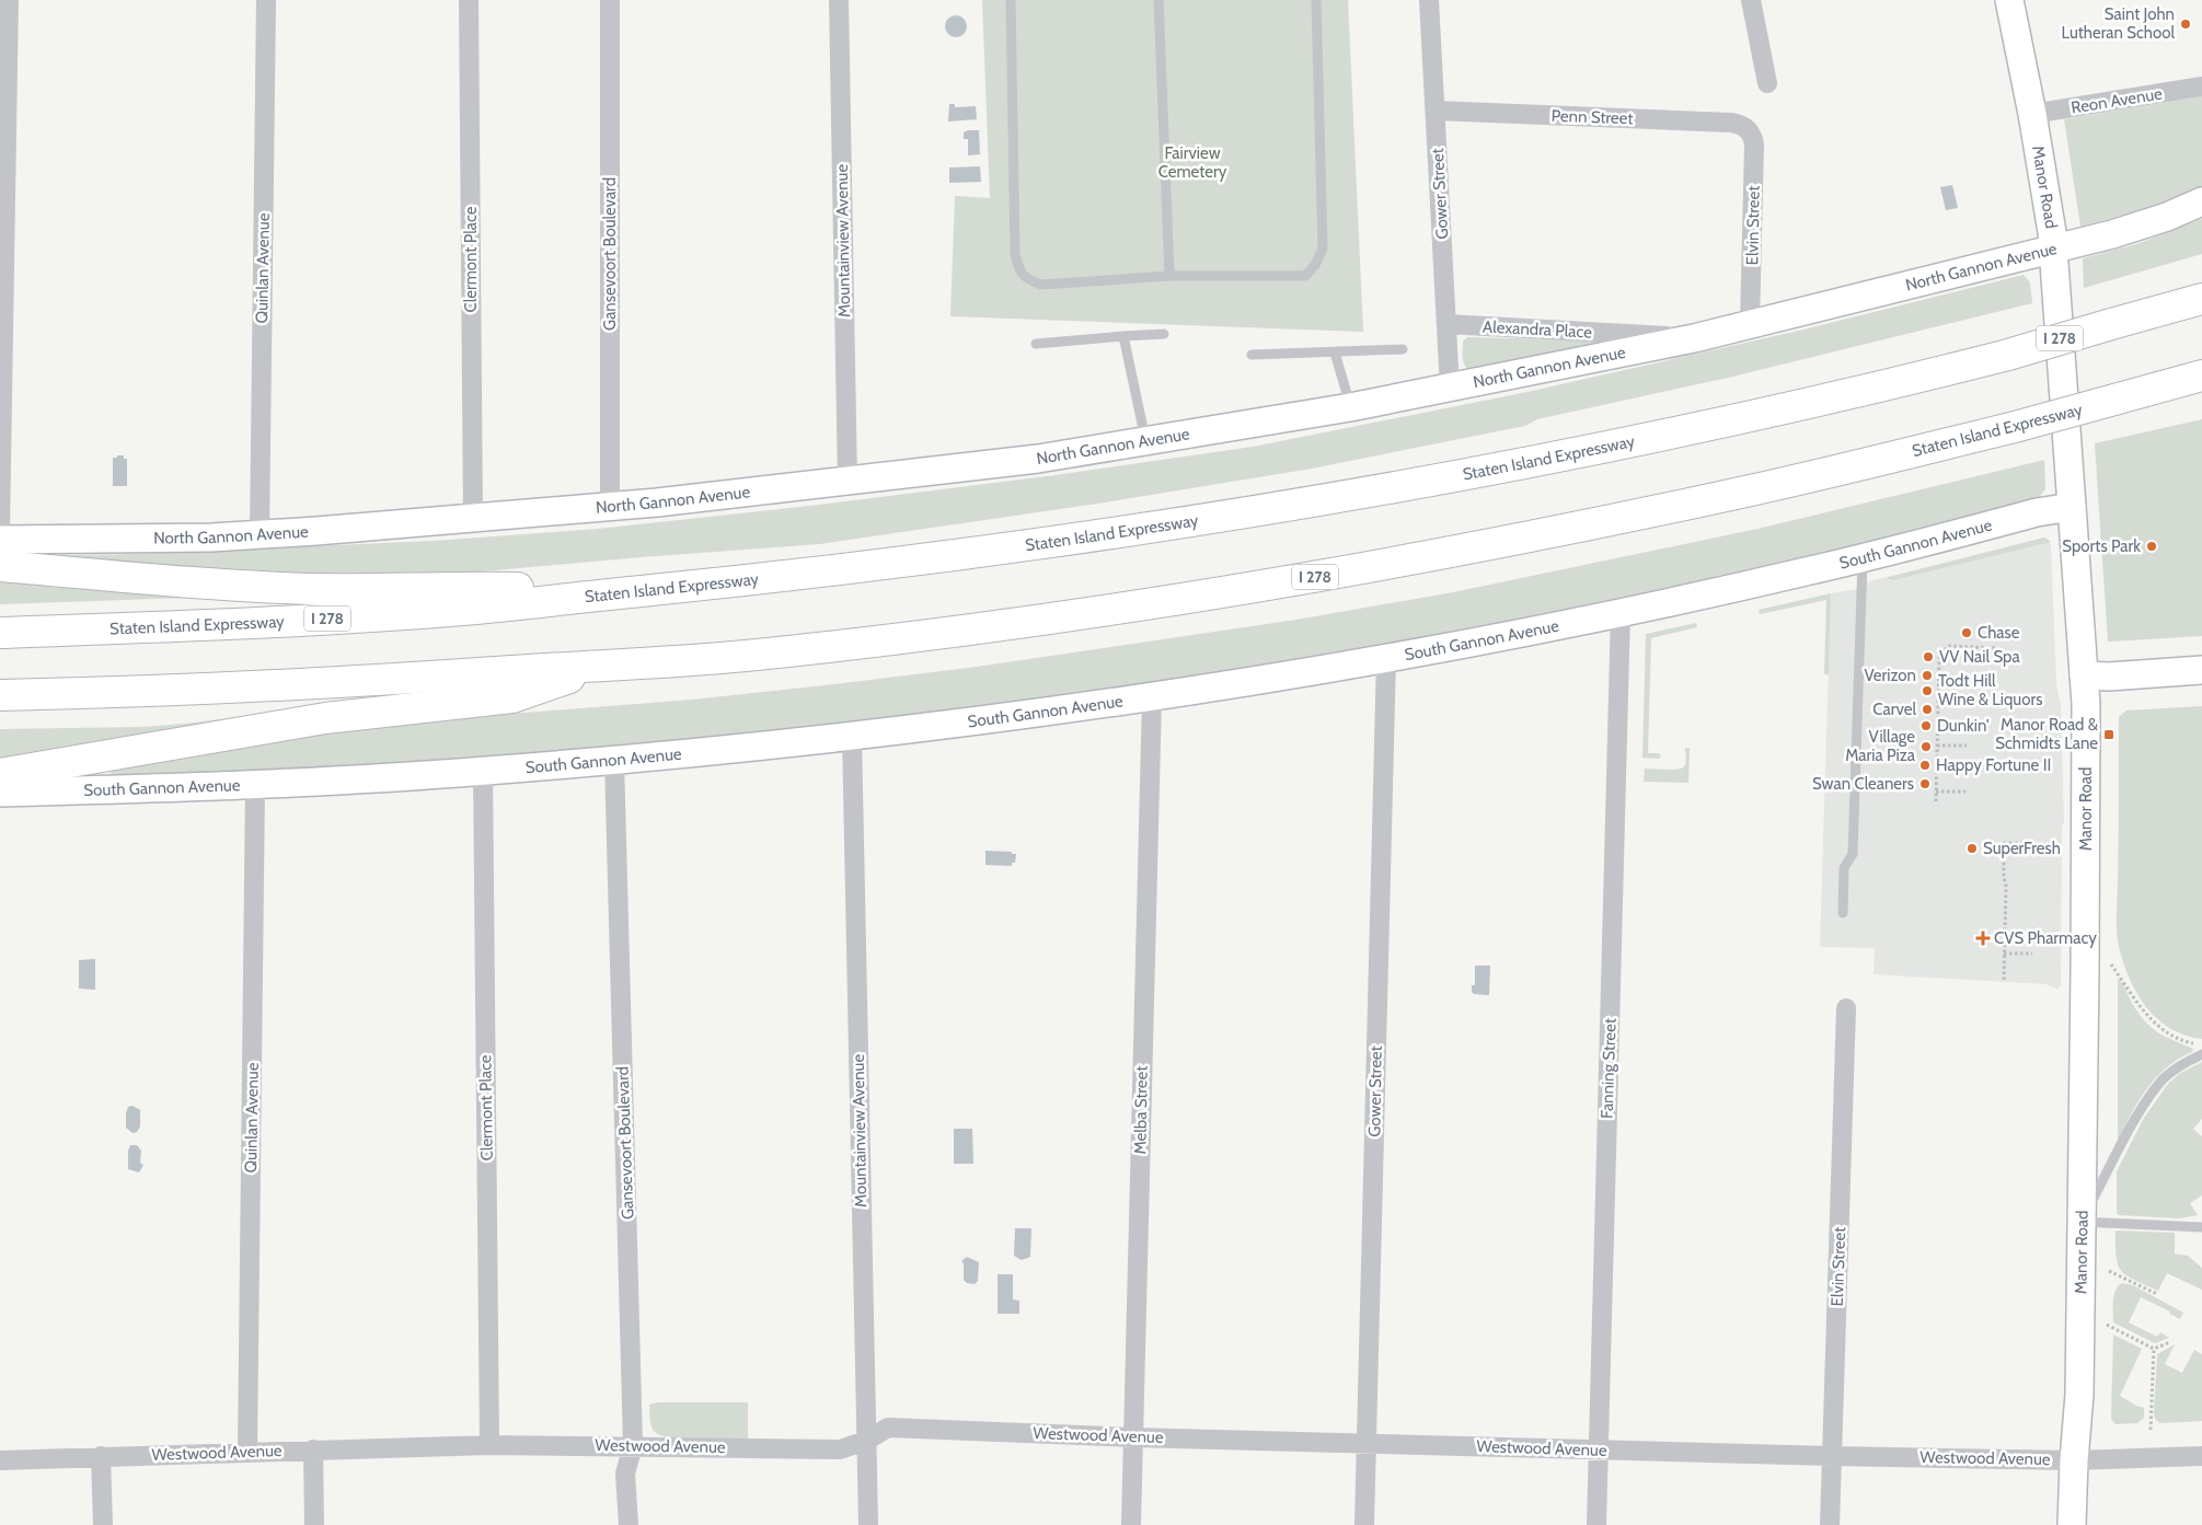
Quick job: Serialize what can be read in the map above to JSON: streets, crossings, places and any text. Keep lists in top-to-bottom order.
{
  "streets": {
    "highway": ["I 278", "Staten Island Expressway"],
    "street": [
      "Reon Avenue",
      "Penn Street",
      "Manor Road",
      "Gower Street",
      "Elvin Street",
      "Mountainview Avenue",
      "Gansevoort Boulevard",
      "Clermont Place",
      "North Gannon Avenue",
      "Quinlan Avenue",
      "Alexandra Place",
      "South Gannon Avenue",
      "Fanning Street",
      "Melba Street",
      "Westwood Avenue"
    ]
  },
  "crossings": [
    ["Reon Avenue", "Manor Road"],
    ["Penn Street", "Gower Street"],
    ["Penn Street", "Elvin Street"],
    ["Manor Road", "North Gannon Avenue"],
    ["Manor Road", "South Gannon Avenue"],
    ["Manor Road", "Westwood Avenue"],
    ["Gower Street", "North Gannon Avenue"],
    ["Gower Street", "Alexandra Place"],
    ["Gower Street", "South Gannon Avenue"],
    ["Gower Street", "Westwood Avenue"],
    ["Elvin Street", "North Gannon Avenue"],
    ["Elvin Street", "Westwood Avenue"],
    ["Mountainview Avenue", "North Gannon Avenue"],
    ["Mountainview Avenue", "South Gannon Avenue"],
    ["Mountainview Avenue", "Westwood Avenue"],
    ["Gansevoort Boulevard", "North Gannon Avenue"],
    ["Gansevoort Boulevard", "South Gannon Avenue"],
    ["Gansevoort Boulevard", "Westwood Avenue"],
    ["Clermont Place", "North Gannon Avenue"],
    ["Clermont Place", "South Gannon Avenue"],
    ["Clermont Place", "Westwood Avenue"],
    ["North Gannon Avenue", "Quinlan Avenue"],
    ["North Gannon Avenue", "Alexandra Place"],
    ["Quinlan Avenue", "South Gannon Avenue"],
    ["Quinlan Avenue", "Westwood Avenue"],
    ["South Gannon Avenue", "Fanning Street"],
    ["South Gannon Avenue", "Melba Street"],
    ["Fanning Street", "Westwood Avenue"],
    ["Melba Street", "Westwood Avenue"]
  ],
  "parks": ["Fairview Cemetery"],
  "places": {
    "other": [
      "Saint John Lutheran School",
      "Sports Park",
      "Chase",
      "VV Nail Spa",
      "Verizon",
      "Todt Hill Wine & Liquors",
      "Carvel",
      "Dunkin'",
      "Village Maria Piza",
      "Happy Fortune II",
      "Swan Cleaners",
      "SuperFresh"
    ],
    "transit": ["Manor Road & Schmidts Lane"],
    "health": ["CVS Pharmacy"]
  }
}
